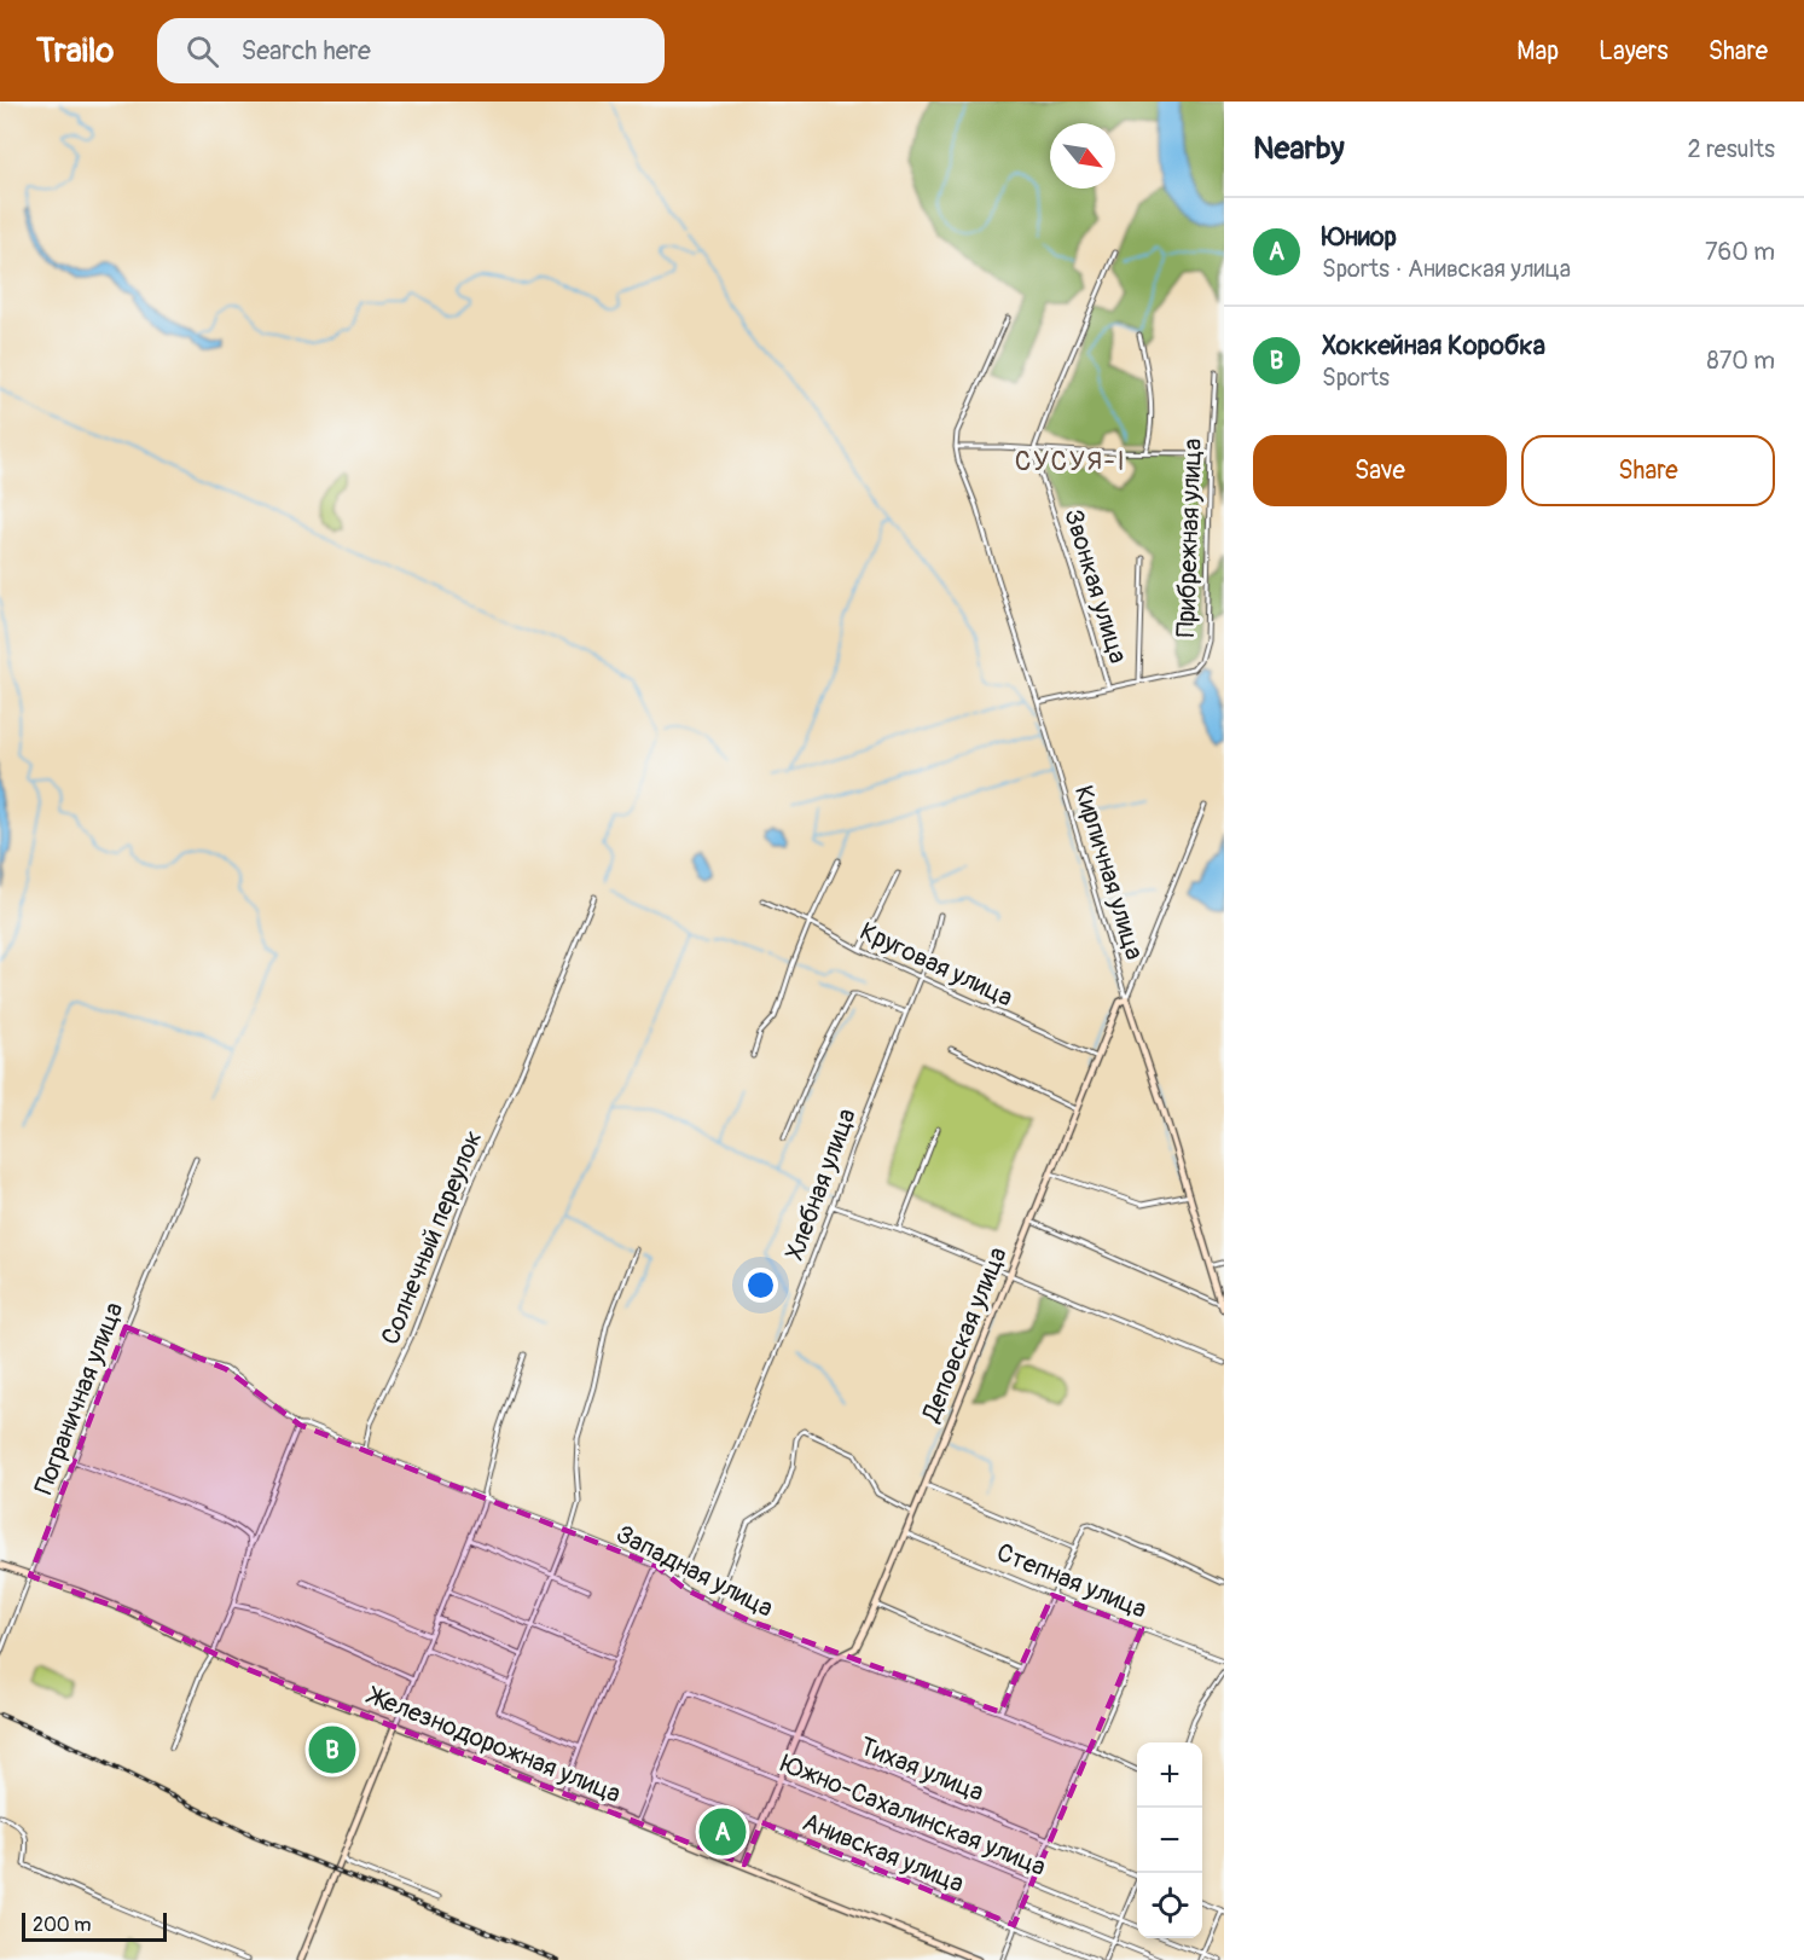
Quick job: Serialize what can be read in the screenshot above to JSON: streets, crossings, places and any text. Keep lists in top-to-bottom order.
{
  "streets": {
    "main road": ["Кирпичная улица", "Деповская улица", "Железнодорожная улица"],
    "street": [
      "Прибрежная улица",
      "Звонкая улица",
      "Круговая улица",
      "Хлебная улица",
      "Солнечный переулок",
      "Пограничная улица",
      "Западная улица",
      "Степная улица",
      "Тихая улица",
      "Южно-Сахалинская улица",
      "Анивская улица"
    ]
  },
  "crossings": [
    ["Кирпичная улица", "Деповская улица"],
    ["Круговая улица", "Хлебная улица"],
    ["Круговая улица", "Деповская улица"],
    ["Хлебная улица", "Западная улица"],
    ["Солнечный переулок", "Западная улица"],
    ["Деповская улица", "Западная улица"],
    ["Деповская улица", "Степная улица"],
    ["Деповская улица", "Железнодорожная улица"],
    ["Деповская улица", "Тихая улица"],
    ["Деповская улица", "Южно-Сахалинская улица"],
    ["Деповская улица", "Анивская улица"],
    ["Пограничная улица", "Западная улица"],
    ["Пограничная улица", "Железнодорожная улица"],
    ["Тихая улица", "Южно-Сахалинская улица"]
  ],
  "districts": ["СУСУЯ-I"],
  "scale_bar": "200 m",
  "north": "bottom right",
  "page": {
    "header": "Trailo",
    "search": "Search here",
    "nav": ["Map", "Layers", "Share"],
    "heading": ["Nearby", "2 results"],
    "list": [
      {
        "mark": "A",
        "name": "Юниор",
        "note": "Sports · Анивская улица",
        "value": "760 m"
      },
      {
        "mark": "B",
        "name": "Хоккейная Коробка",
        "note": "Sports",
        "value": "870 m"
      }
    ],
    "buttons": ["Save", "Share"],
    "pins": ["B", "A"],
    "map_buttons": ["+", "−"],
    "scale": "200 m"
  }
}
